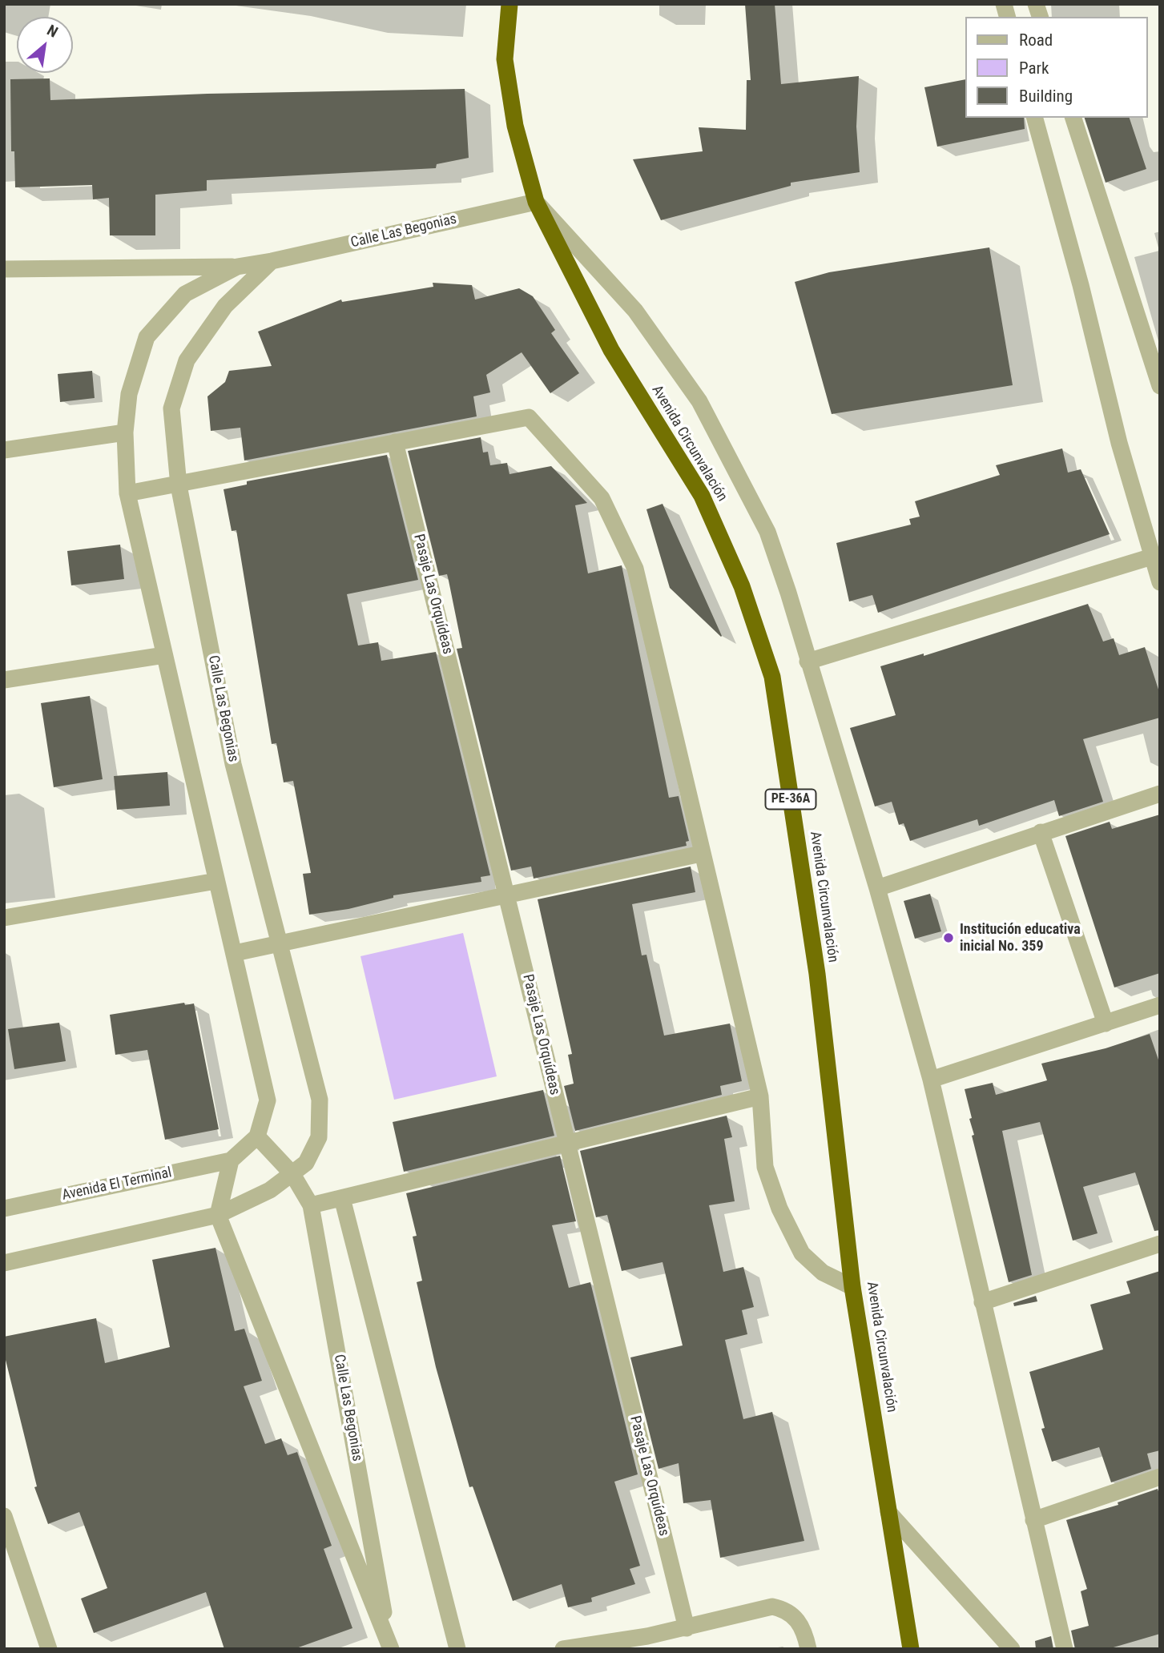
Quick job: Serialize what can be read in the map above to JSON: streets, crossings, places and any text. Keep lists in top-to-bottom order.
{
  "streets": {
    "highway": ["Avenida Circunvalación", "PE-36A"],
    "street": ["Calle Las Begonias", "Pasaje Las Orquídeas", "Avenida El Terminal"]
  },
  "crossings": [
    ["Calle Las Begonias", "Avenida Circunvalación"]
  ],
  "places": ["Institución educativa inicial No. 359"],
  "legend": ["Road", "Park", "Building"],
  "north": "top right"
}
